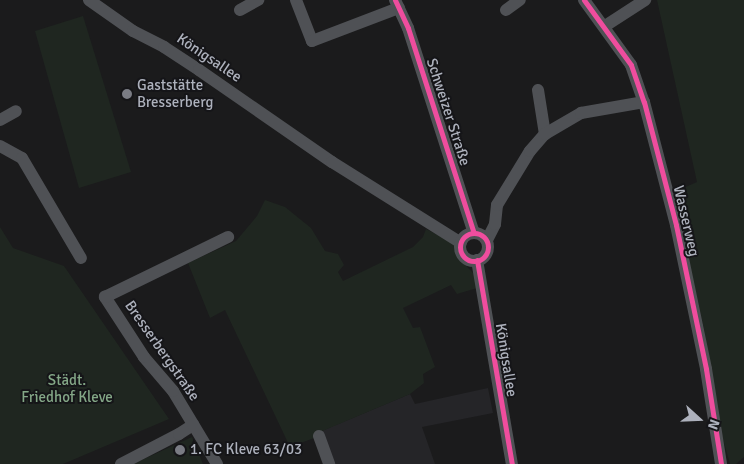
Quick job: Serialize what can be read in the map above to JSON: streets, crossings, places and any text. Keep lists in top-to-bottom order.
{
  "streets": {
    "street": [
      "Königsallee",
      "Schweizer Straße",
      "Wasserweg",
      "Bresserbergstraße"
    ]
  },
  "crossings": [
    ["Königsallee", "Schweizer Straße"]
  ],
  "parks": ["Städt. Friedhof Kleve"],
  "places": ["Gaststätte Bresserberg", "1. FC Kleve 63/03"],
  "north": "right"
}
